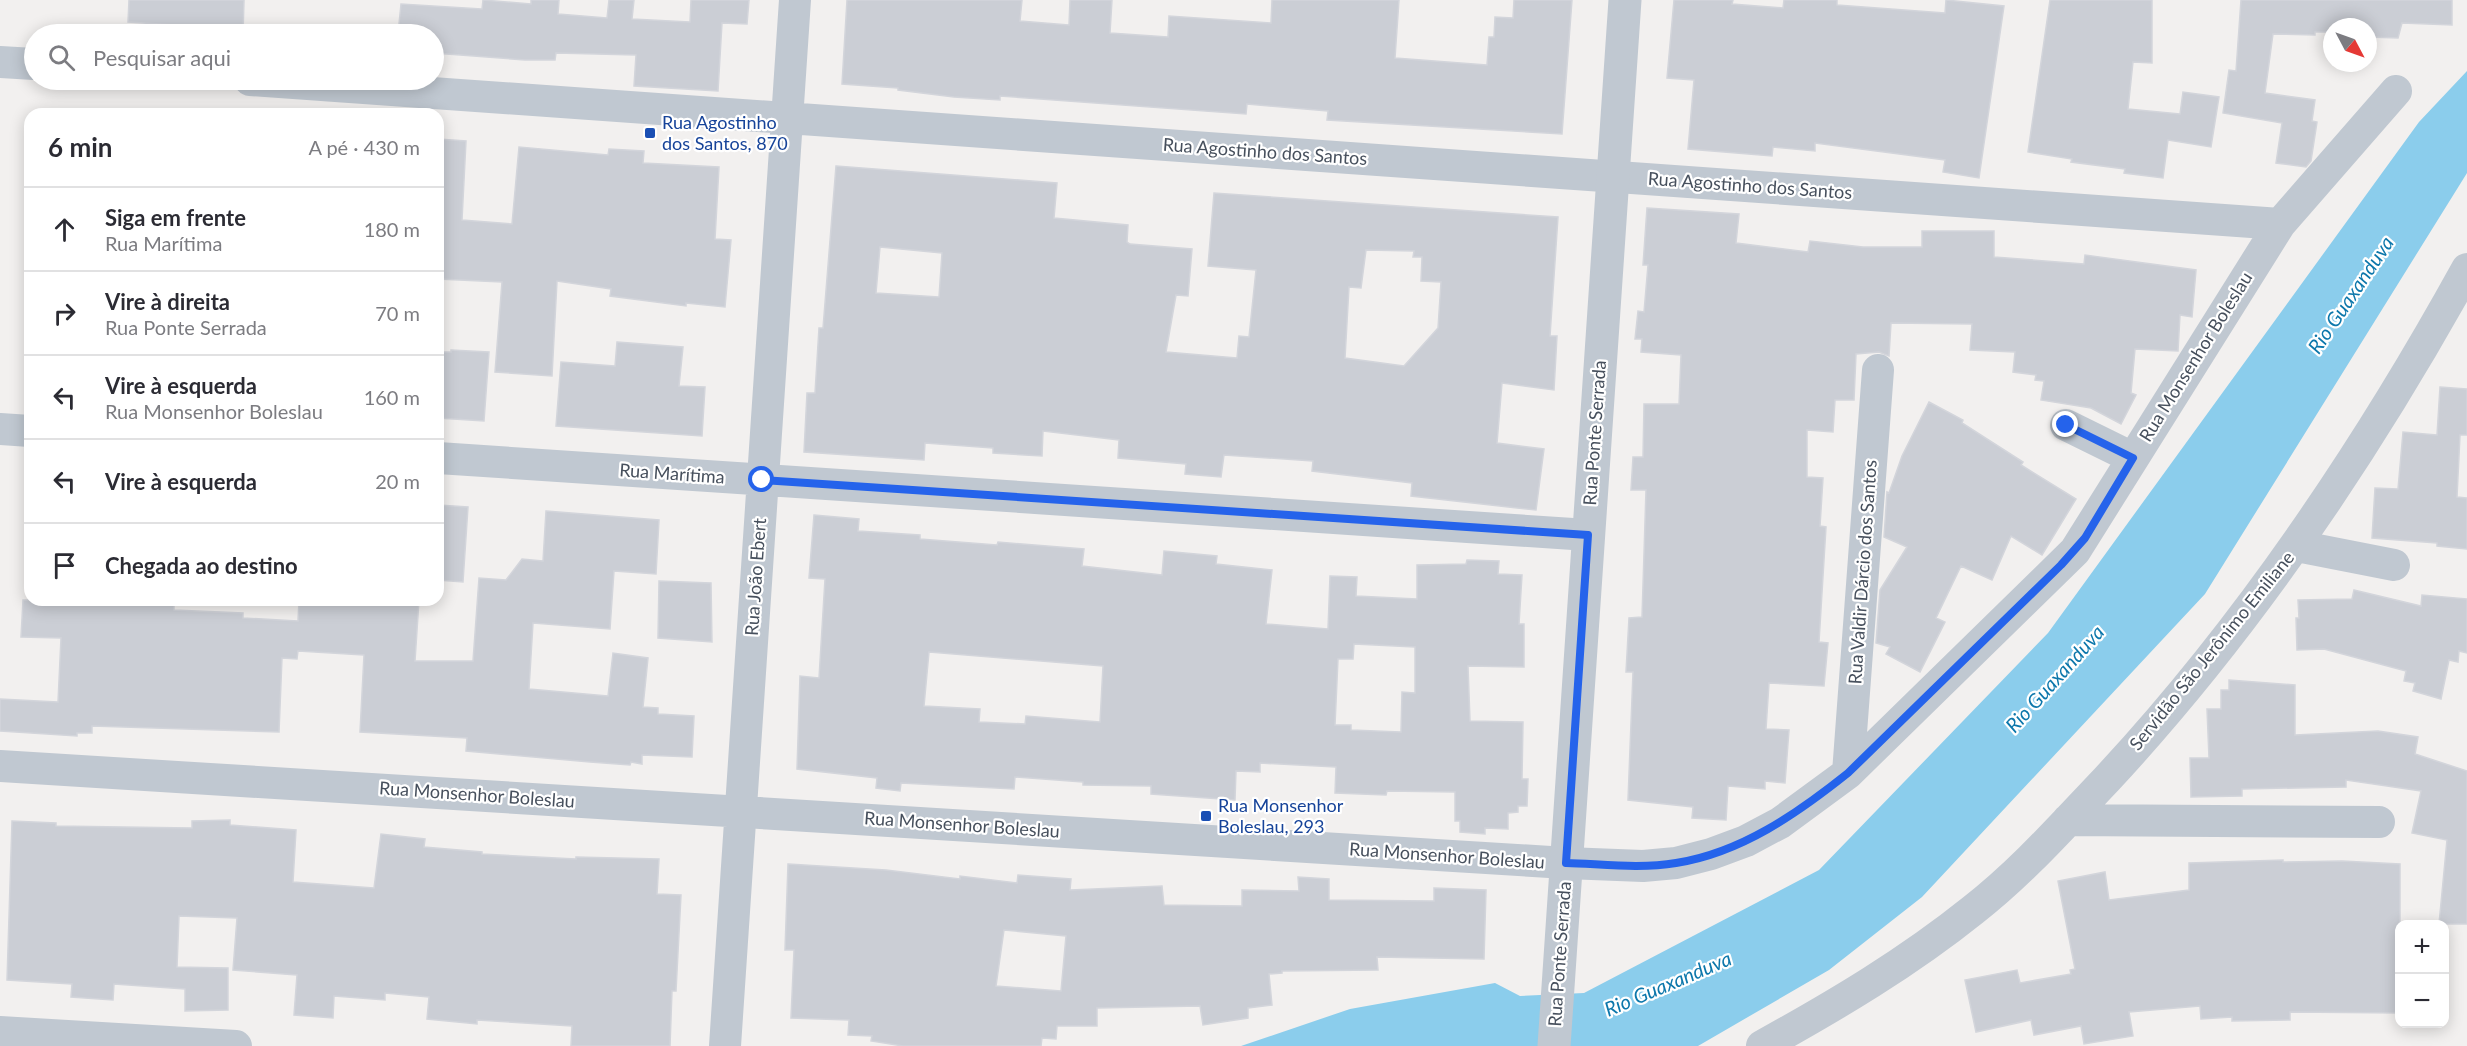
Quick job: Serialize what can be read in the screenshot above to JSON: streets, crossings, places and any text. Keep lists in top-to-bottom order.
{
  "streets": {
    "street": [
      "Rua Agostinho dos Santos",
      "Rua Monsenhor Boleslau",
      "Rua Ponte Serrada",
      "Rua Marítima",
      "Rua Valdir Dárcio dos Santos",
      "Rua João Ebert",
      "Servidão São Jerônimo Emiliane"
    ]
  },
  "crossings": [
    ["Rua Agostinho dos Santos", "Rua Monsenhor Boleslau"],
    ["Rua Agostinho dos Santos", "Rua Ponte Serrada"],
    ["Rua Agostinho dos Santos", "Rua João Ebert"],
    ["Rua Monsenhor Boleslau", "Rua Ponte Serrada"],
    ["Rua Monsenhor Boleslau", "Rua Valdir Dárcio dos Santos"],
    ["Rua Monsenhor Boleslau", "Rua João Ebert"],
    ["Rua Ponte Serrada", "Rua Marítima"],
    ["Rua Marítima", "Rua João Ebert"]
  ],
  "water": ["Rio Guaxanduva"],
  "places": {
    "transit": ["Rua Agostinho dos Santos, 870", "Rua Monsenhor Boleslau, 293"]
  },
  "north": "bottom right",
  "page": {
    "search": "Pesquisar aqui",
    "heading": ["6 min", "A pé · 430 m"],
    "list": [
      ["Siga em frente", "Rua Marítima", "180 m"],
      ["Vire à direita", "Rua Ponte Serrada", "70 m"],
      ["Vire à esquerda", "Rua Monsenhor Boleslau", "160 m"],
      ["Vire à esquerda", "20 m"],
      "Chegada ao destino"
    ],
    "map_buttons": ["+", "−"]
  }
}
